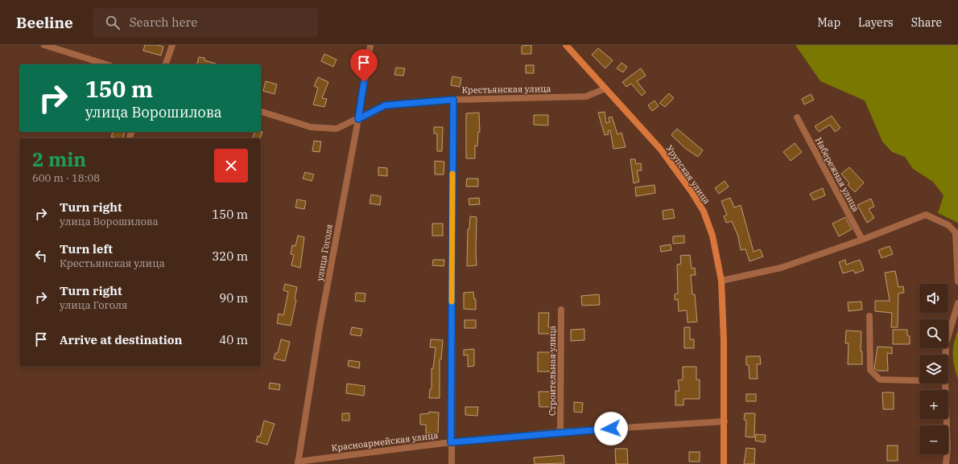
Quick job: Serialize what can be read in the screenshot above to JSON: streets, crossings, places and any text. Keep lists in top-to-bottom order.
{
  "streets": {
    "street": [
      "Крестьянская улица",
      "Урупская улица",
      "Набережная улица",
      "улица Гоголя",
      "Строительная улица",
      "Красноармейская улица"
    ]
  },
  "crossings": [
    ["Крестьянская улица", "Урупская улица"],
    ["Крестьянская улица", "улица Гоголя"],
    ["Урупская улица", "Красноармейская улица"],
    ["улица Гоголя", "Красноармейская улица"],
    ["Строительная улица", "Красноармейская улица"]
  ],
  "page": {
    "header": "Beeline",
    "search": "Search here",
    "nav": ["Map", "Layers", "Share"],
    "turn": ["150 m", "улица Ворошилова"],
    "heading": ["2 min", "600 m · 18:08"],
    "list": [
      {
        "name": "Turn right",
        "note": "улица Ворошилова",
        "value": "150 m"
      },
      {
        "name": "Turn left",
        "note": "Крестьянская улица",
        "value": "320 m"
      },
      {
        "name": "Turn right",
        "note": "улица Гоголя",
        "value": "90 m"
      },
      {
        "name": "Arrive at destination",
        "value": "40 m"
      }
    ],
    "map_buttons": ["+", "−"]
  }
}
